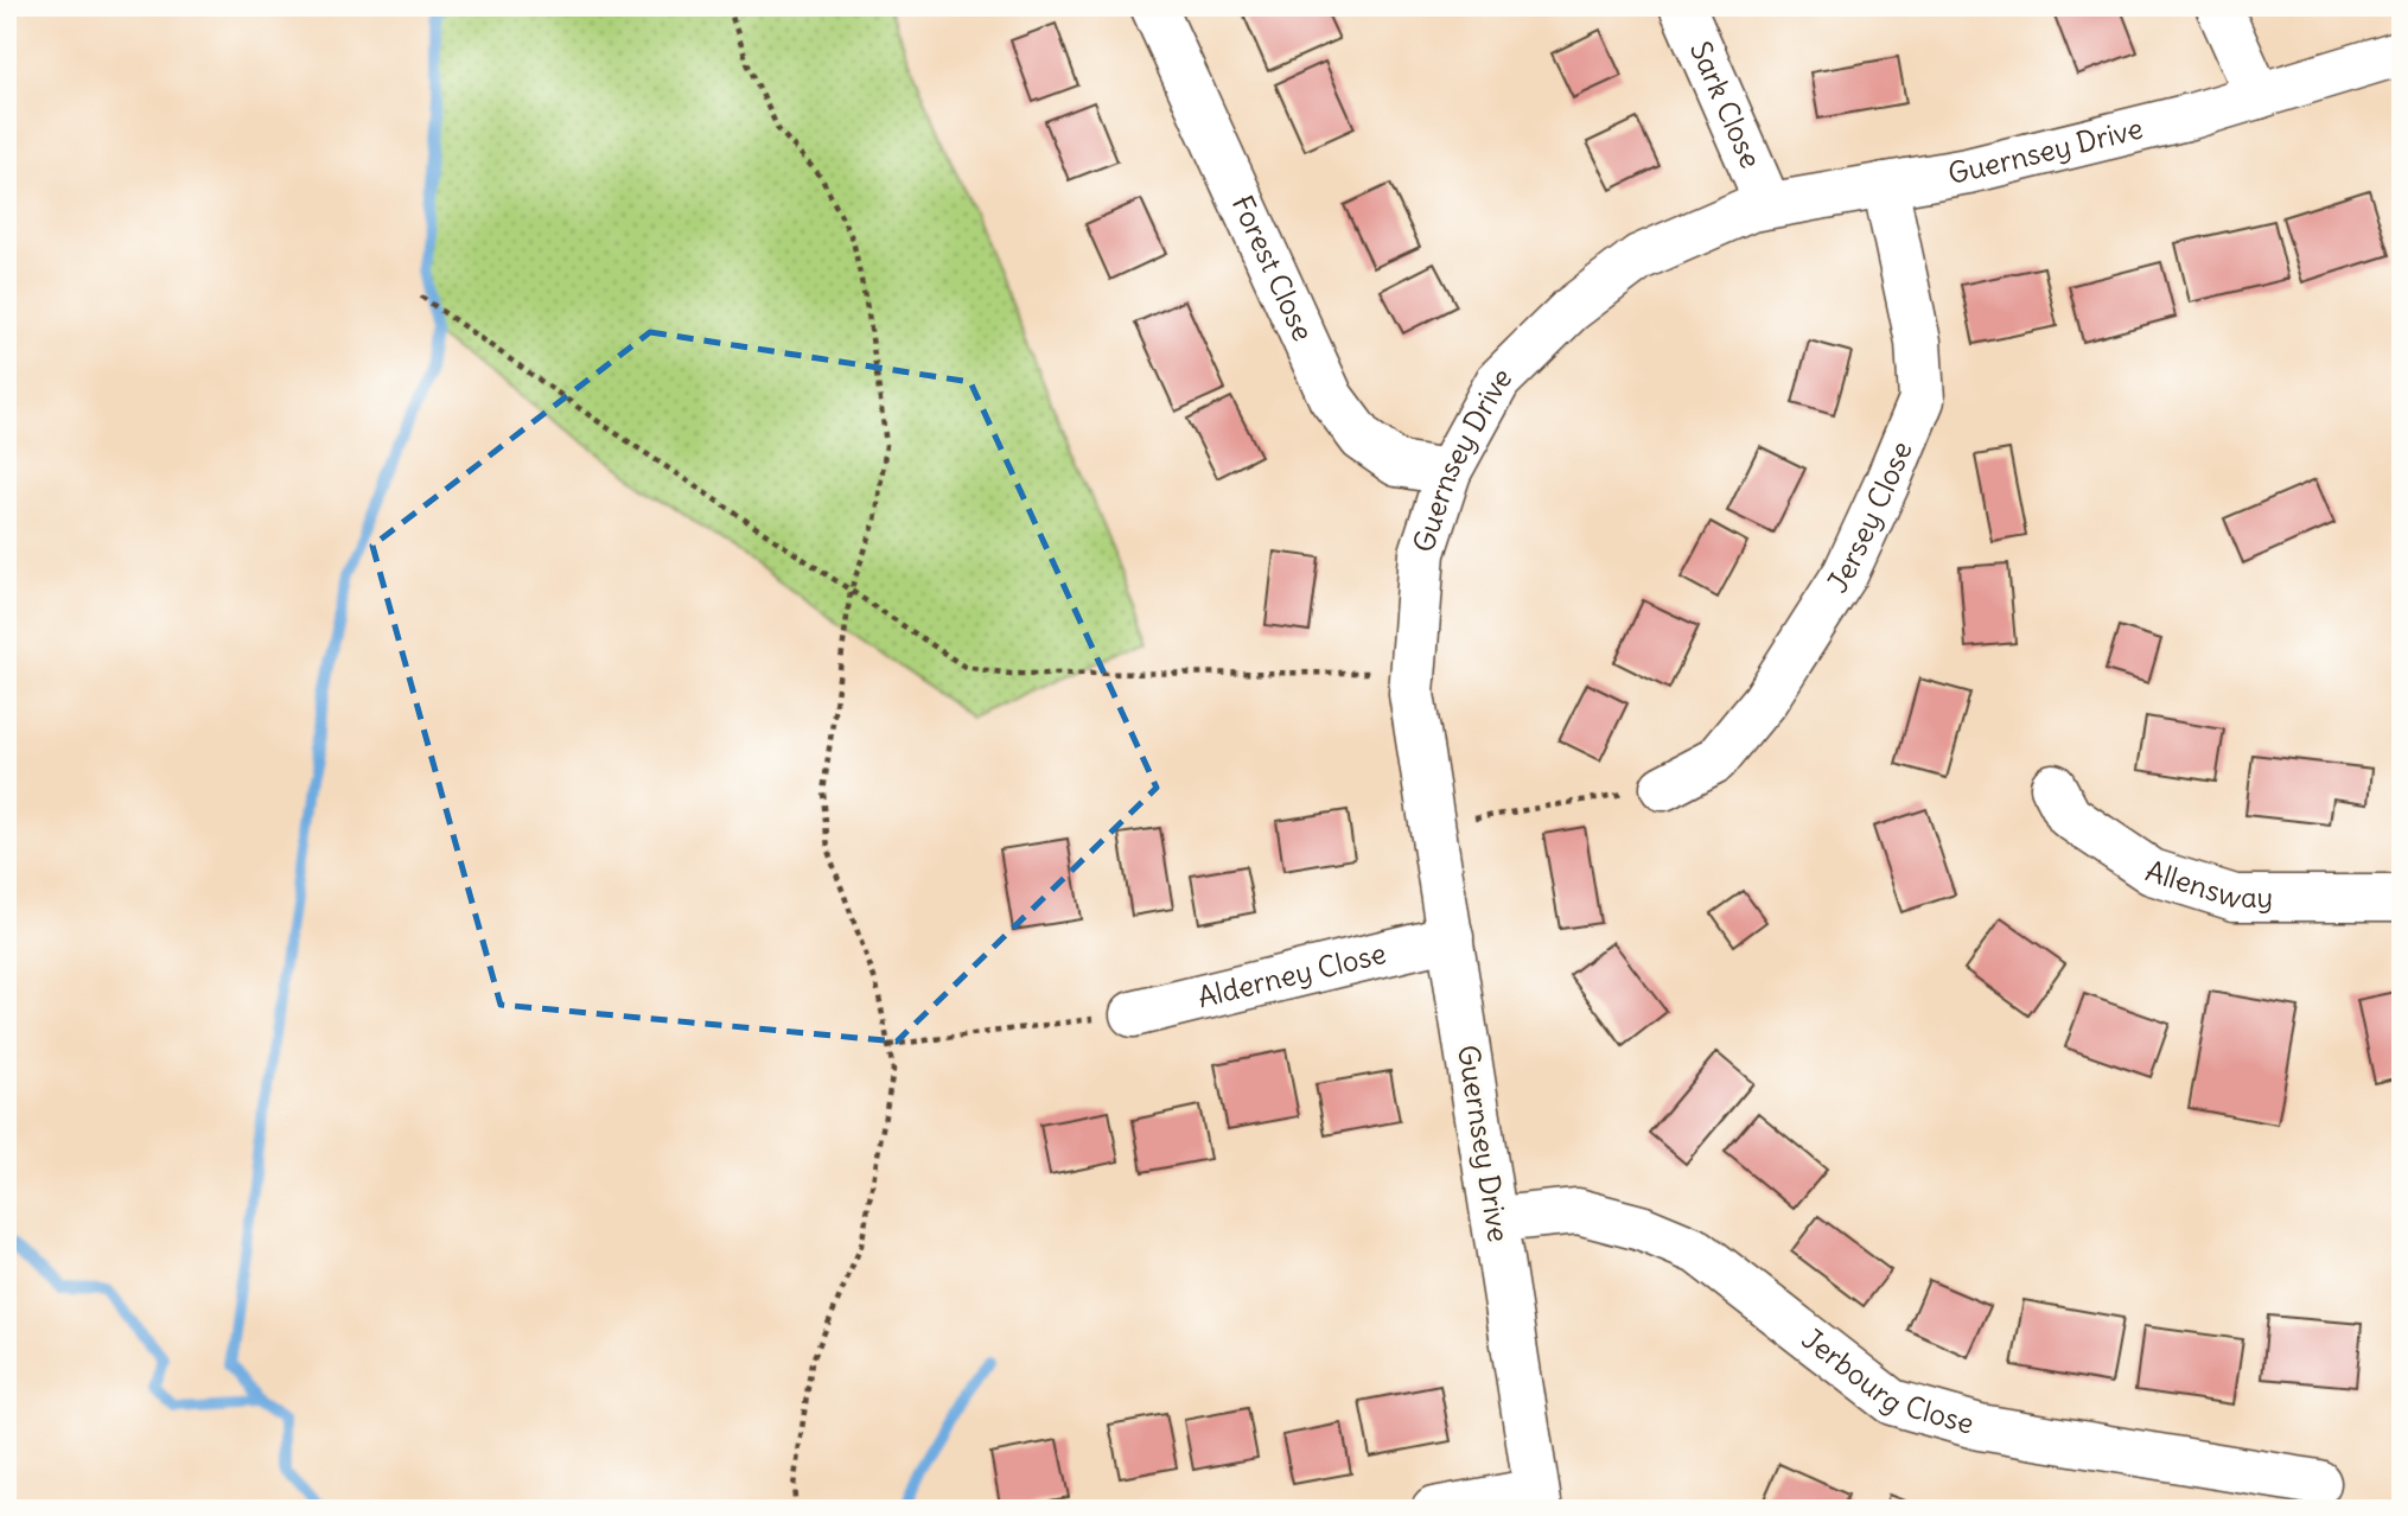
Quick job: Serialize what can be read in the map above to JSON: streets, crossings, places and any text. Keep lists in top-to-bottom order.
{
  "streets": {
    "street": [
      "Sark Close",
      "Guernsey Drive",
      "Forest Close",
      "Jersey Close",
      "Allensway",
      "Alderney Close",
      "Jerbourg Close"
    ]
  },
  "crossings": [
    ["Sark Close", "Guernsey Drive"],
    ["Guernsey Drive", "Forest Close"],
    ["Guernsey Drive", "Jersey Close"],
    ["Guernsey Drive", "Alderney Close"],
    ["Guernsey Drive", "Jerbourg Close"]
  ]
}
